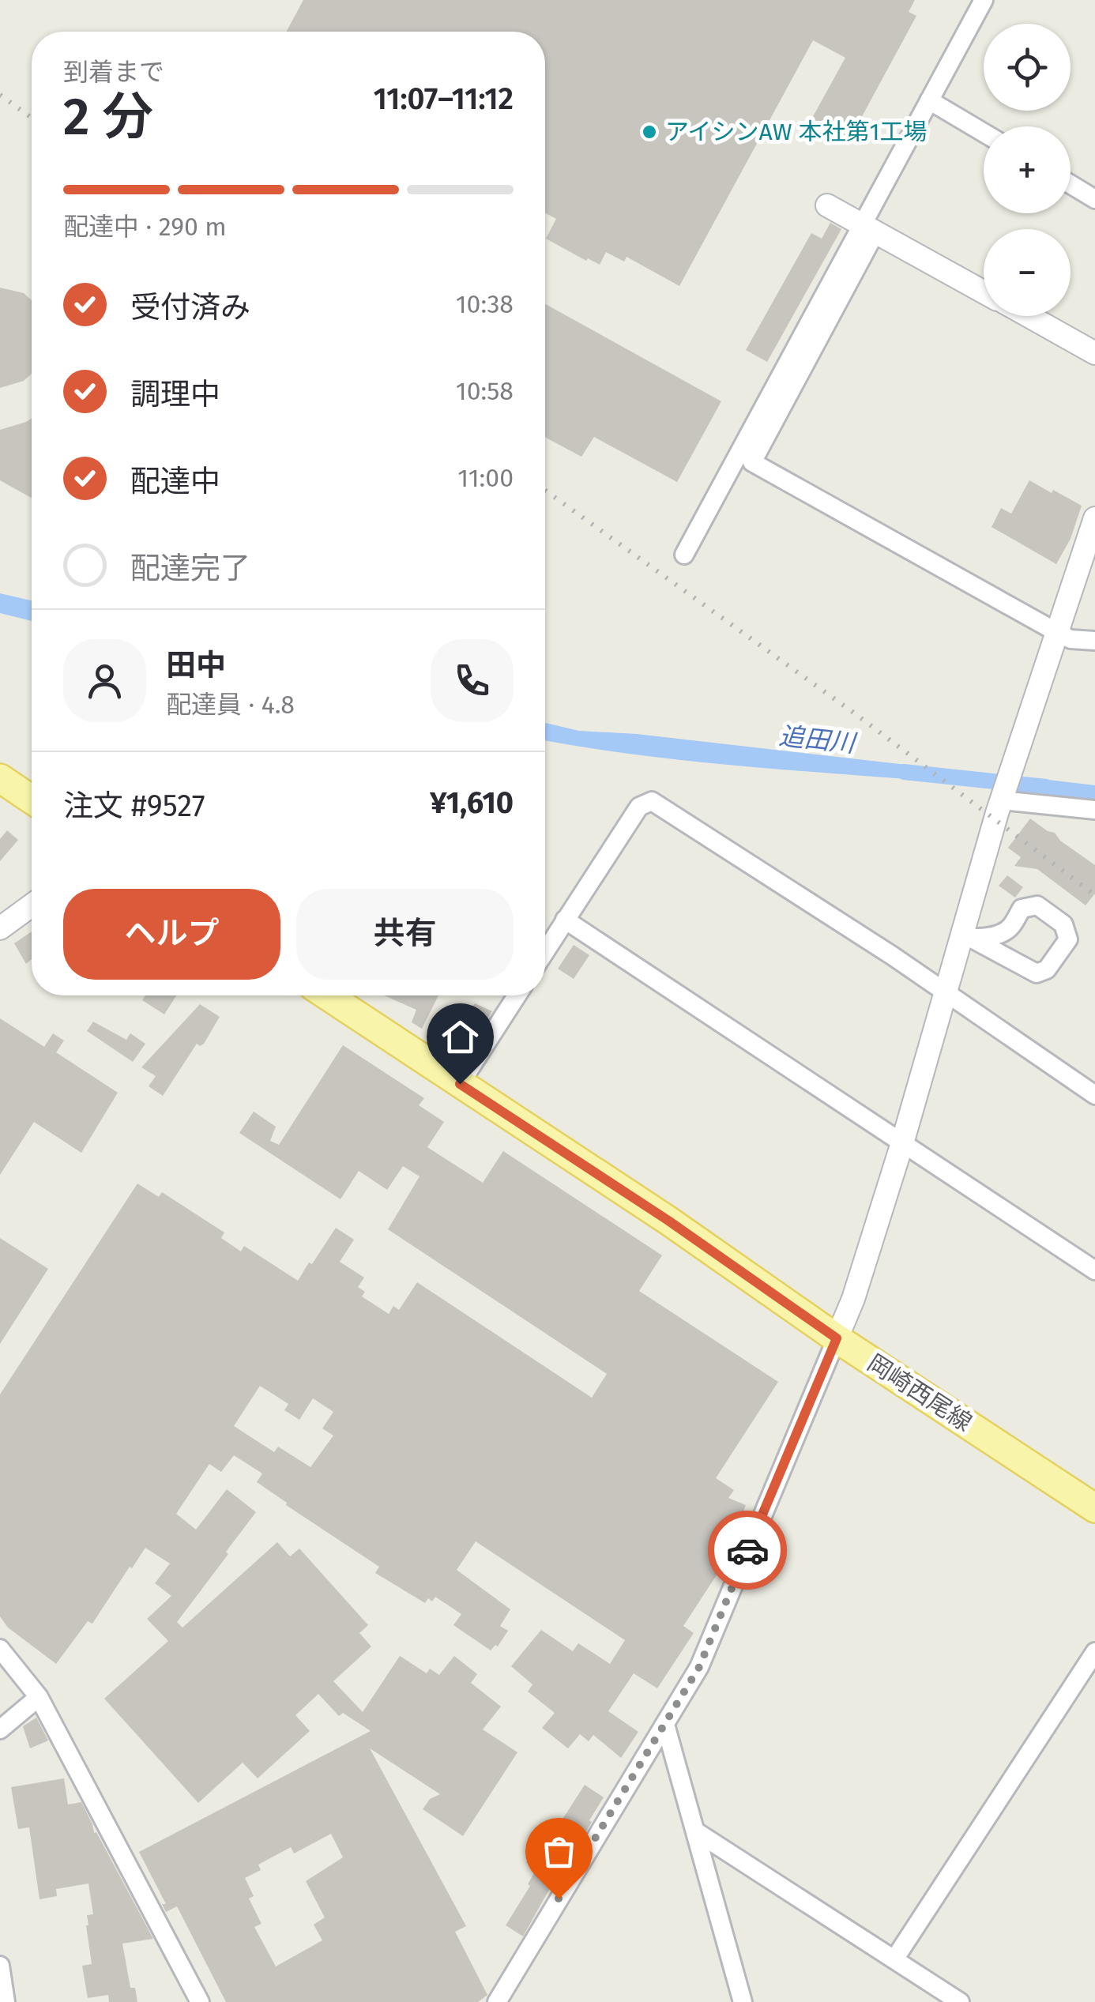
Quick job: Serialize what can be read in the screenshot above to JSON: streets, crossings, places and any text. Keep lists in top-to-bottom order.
{
  "streets": {
    "main road": ["岡崎西尾線"]
  },
  "water": ["追田川"],
  "places": ["アイシンAW 本社第1工場"],
  "page": {
    "map_buttons": ["+", "−"],
    "heading": ["2 分", "到着まで", "11:07–11:12"],
    "panel": [
      "田中",
      "配達員 · 4.8",
      "注文 #9527",
      "¥1,610"
    ],
    "bar": "配達中 · 290 m",
    "list": [
      ["受付済み", "10:38"],
      ["調理中", "10:58"],
      ["配達中", "11:00"],
      "配達完了"
    ],
    "buttons": ["ヘルプ", "共有"]
  }
}
